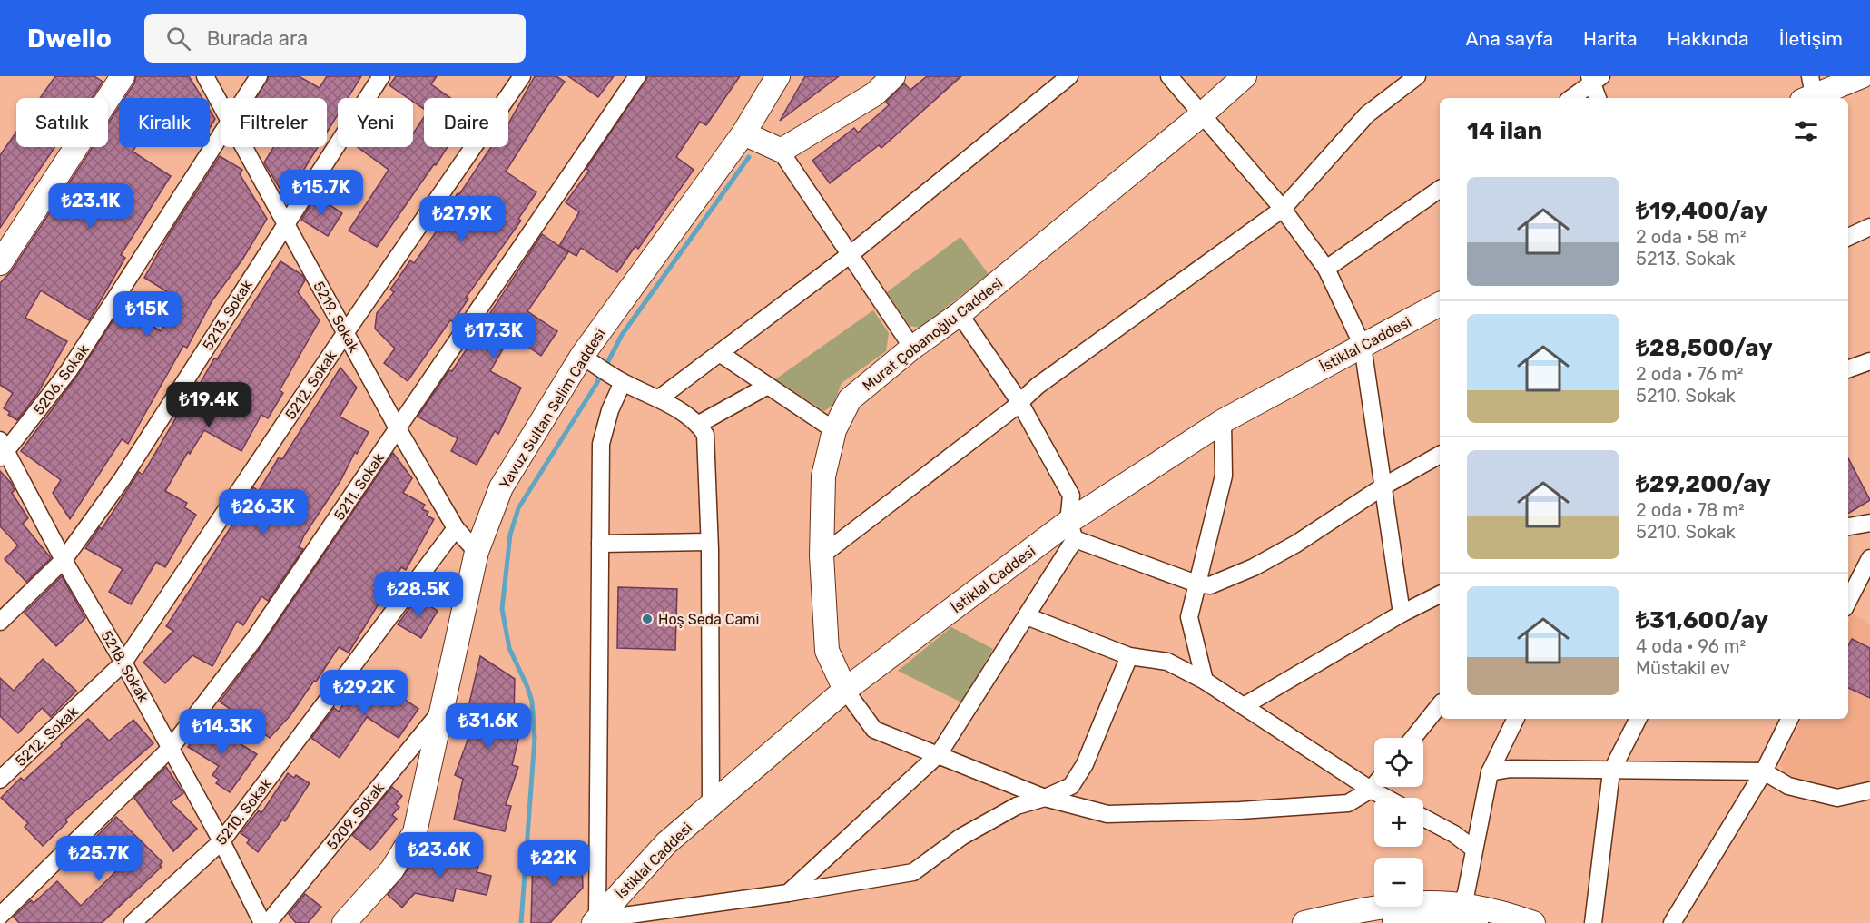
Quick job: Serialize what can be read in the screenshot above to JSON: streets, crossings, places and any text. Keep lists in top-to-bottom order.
{
  "streets": {
    "street": [
      "5213. Sokak",
      "5219. Sokak",
      "Murat Çobanoğlu Caddesi",
      "İstiklal Caddesi",
      "5206. Sokak",
      "5212. Sokak",
      "Yavuz Sultan Selim Caddesi",
      "5211. Sokak",
      "5218. Sokak",
      "5210. Sokak",
      "5209. Sokak"
    ]
  },
  "crossings": [
    ["5213. Sokak", "5219. Sokak"],
    ["5213. Sokak", "5218. Sokak"],
    ["5219. Sokak", "5212. Sokak"],
    ["5219. Sokak", "Yavuz Sultan Selim Caddesi"],
    ["5219. Sokak", "5211. Sokak"],
    ["5219. Sokak", "5210. Sokak"],
    ["Murat Çobanoğlu Caddesi", "İstiklal Caddesi"],
    ["5206. Sokak", "5218. Sokak"],
    ["5212. Sokak", "5218. Sokak"],
    ["Yavuz Sultan Selim Caddesi", "5209. Sokak"],
    ["5211. Sokak", "5218. Sokak"],
    ["5218. Sokak", "5210. Sokak"]
  ],
  "places": ["Hoş Seda Cami"],
  "page": {
    "header": "Dwello",
    "search": "Burada ara",
    "nav": [
      "Ana sayfa",
      "Harita",
      "Hakkında",
      "İletişim"
    ],
    "chip": [
      "Satılık",
      "Kiralık",
      "Filtreler",
      "Yeni",
      "Daire"
    ],
    "heading": "14 ilan",
    "list": [
      {
        "name": "₺19,400/ay",
        "note": "2 oda · 58 m² · 5213. Sokak"
      },
      {
        "name": "₺28,500/ay",
        "note": "2 oda · 76 m² · 5210. Sokak"
      },
      {
        "name": "₺29,200/ay",
        "note": "2 oda · 78 m² · 5210. Sokak"
      },
      {
        "name": "₺31,600/ay",
        "note": "4 oda · 96 m² · Müstakil ev"
      }
    ],
    "price": [
      "₺15.7K",
      "₺23.1K",
      "₺27.9K",
      "₺15K",
      "₺17.3K",
      "₺19.4K",
      "₺26.3K",
      "₺28.5K",
      "₺29.2K",
      "₺31.6K",
      "₺14.3K",
      "₺23.6K",
      "₺25.7K",
      "₺22K"
    ],
    "map_buttons": ["+", "−"]
  }
}
